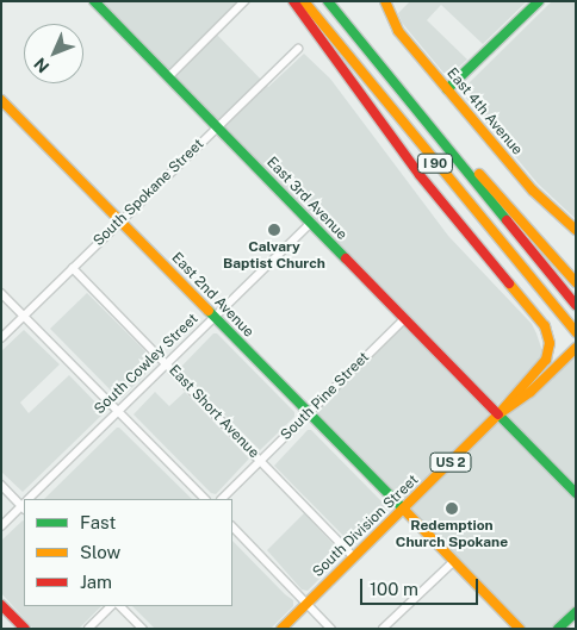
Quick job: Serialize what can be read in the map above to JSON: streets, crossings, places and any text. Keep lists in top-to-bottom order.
{
  "streets": {
    "main road": [
      "East 4th Avenue",
      "I 90",
      "East 3rd Avenue",
      "East 2nd Avenue",
      "US 2",
      "South Division Street"
    ],
    "street": [
      "South Spokane Street",
      "South Cowley Street",
      "South Pine Street",
      "East Short Avenue"
    ]
  },
  "crossings": [
    ["South Spokane Street", "East 3rd Avenue"],
    ["South Spokane Street", "East 2nd Avenue"],
    ["South Spokane Street", "East Short Avenue"],
    ["East 3rd Avenue", "South Cowley Street"],
    ["East 3rd Avenue", "South Pine Street"],
    ["East 3rd Avenue", "South Division Street"],
    ["East 2nd Avenue", "South Cowley Street"],
    ["East 2nd Avenue", "South Pine Street"],
    ["East 2nd Avenue", "South Division Street"],
    ["South Cowley Street", "East Short Avenue"],
    ["South Pine Street", "East Short Avenue"],
    ["East Short Avenue", "South Division Street"]
  ],
  "places": ["Calvary Baptist Church", "Redemption Church Spokane"],
  "legend": ["Fast", "Slow", "Jam"],
  "scale_bar": "100 m",
  "north": "bottom left"
}
